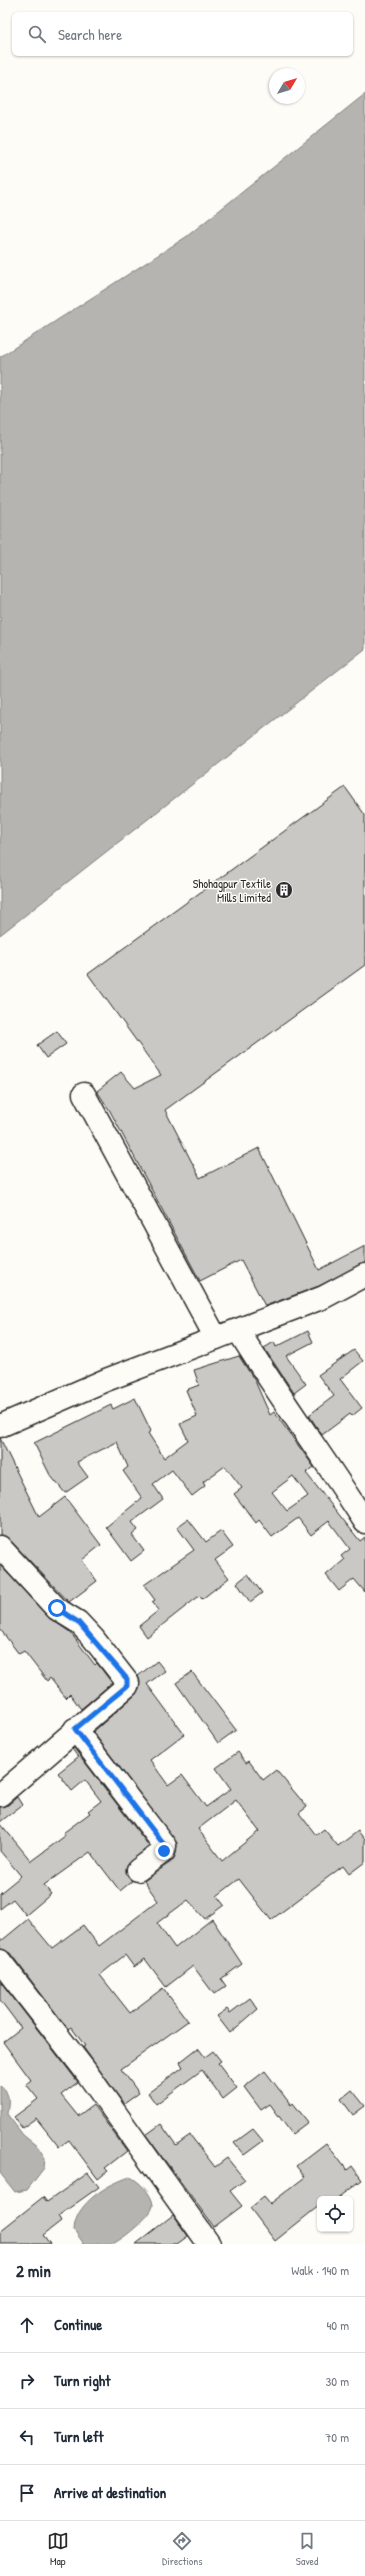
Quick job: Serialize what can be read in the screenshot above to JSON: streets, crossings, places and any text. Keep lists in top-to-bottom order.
{
  "places": {
    "building": ["Shohagpur Textile Mills Limited"]
  },
  "north": "top right",
  "page": {
    "search": "Search here",
    "heading": ["2 min", "Walk · 140 m"],
    "list": [
      ["Continue", "40 m"],
      ["Turn right", "30 m"],
      ["Turn left", "70 m"],
      "Arrive at destination"
    ],
    "nav": ["Map", "Directions", "Saved"]
  }
}
